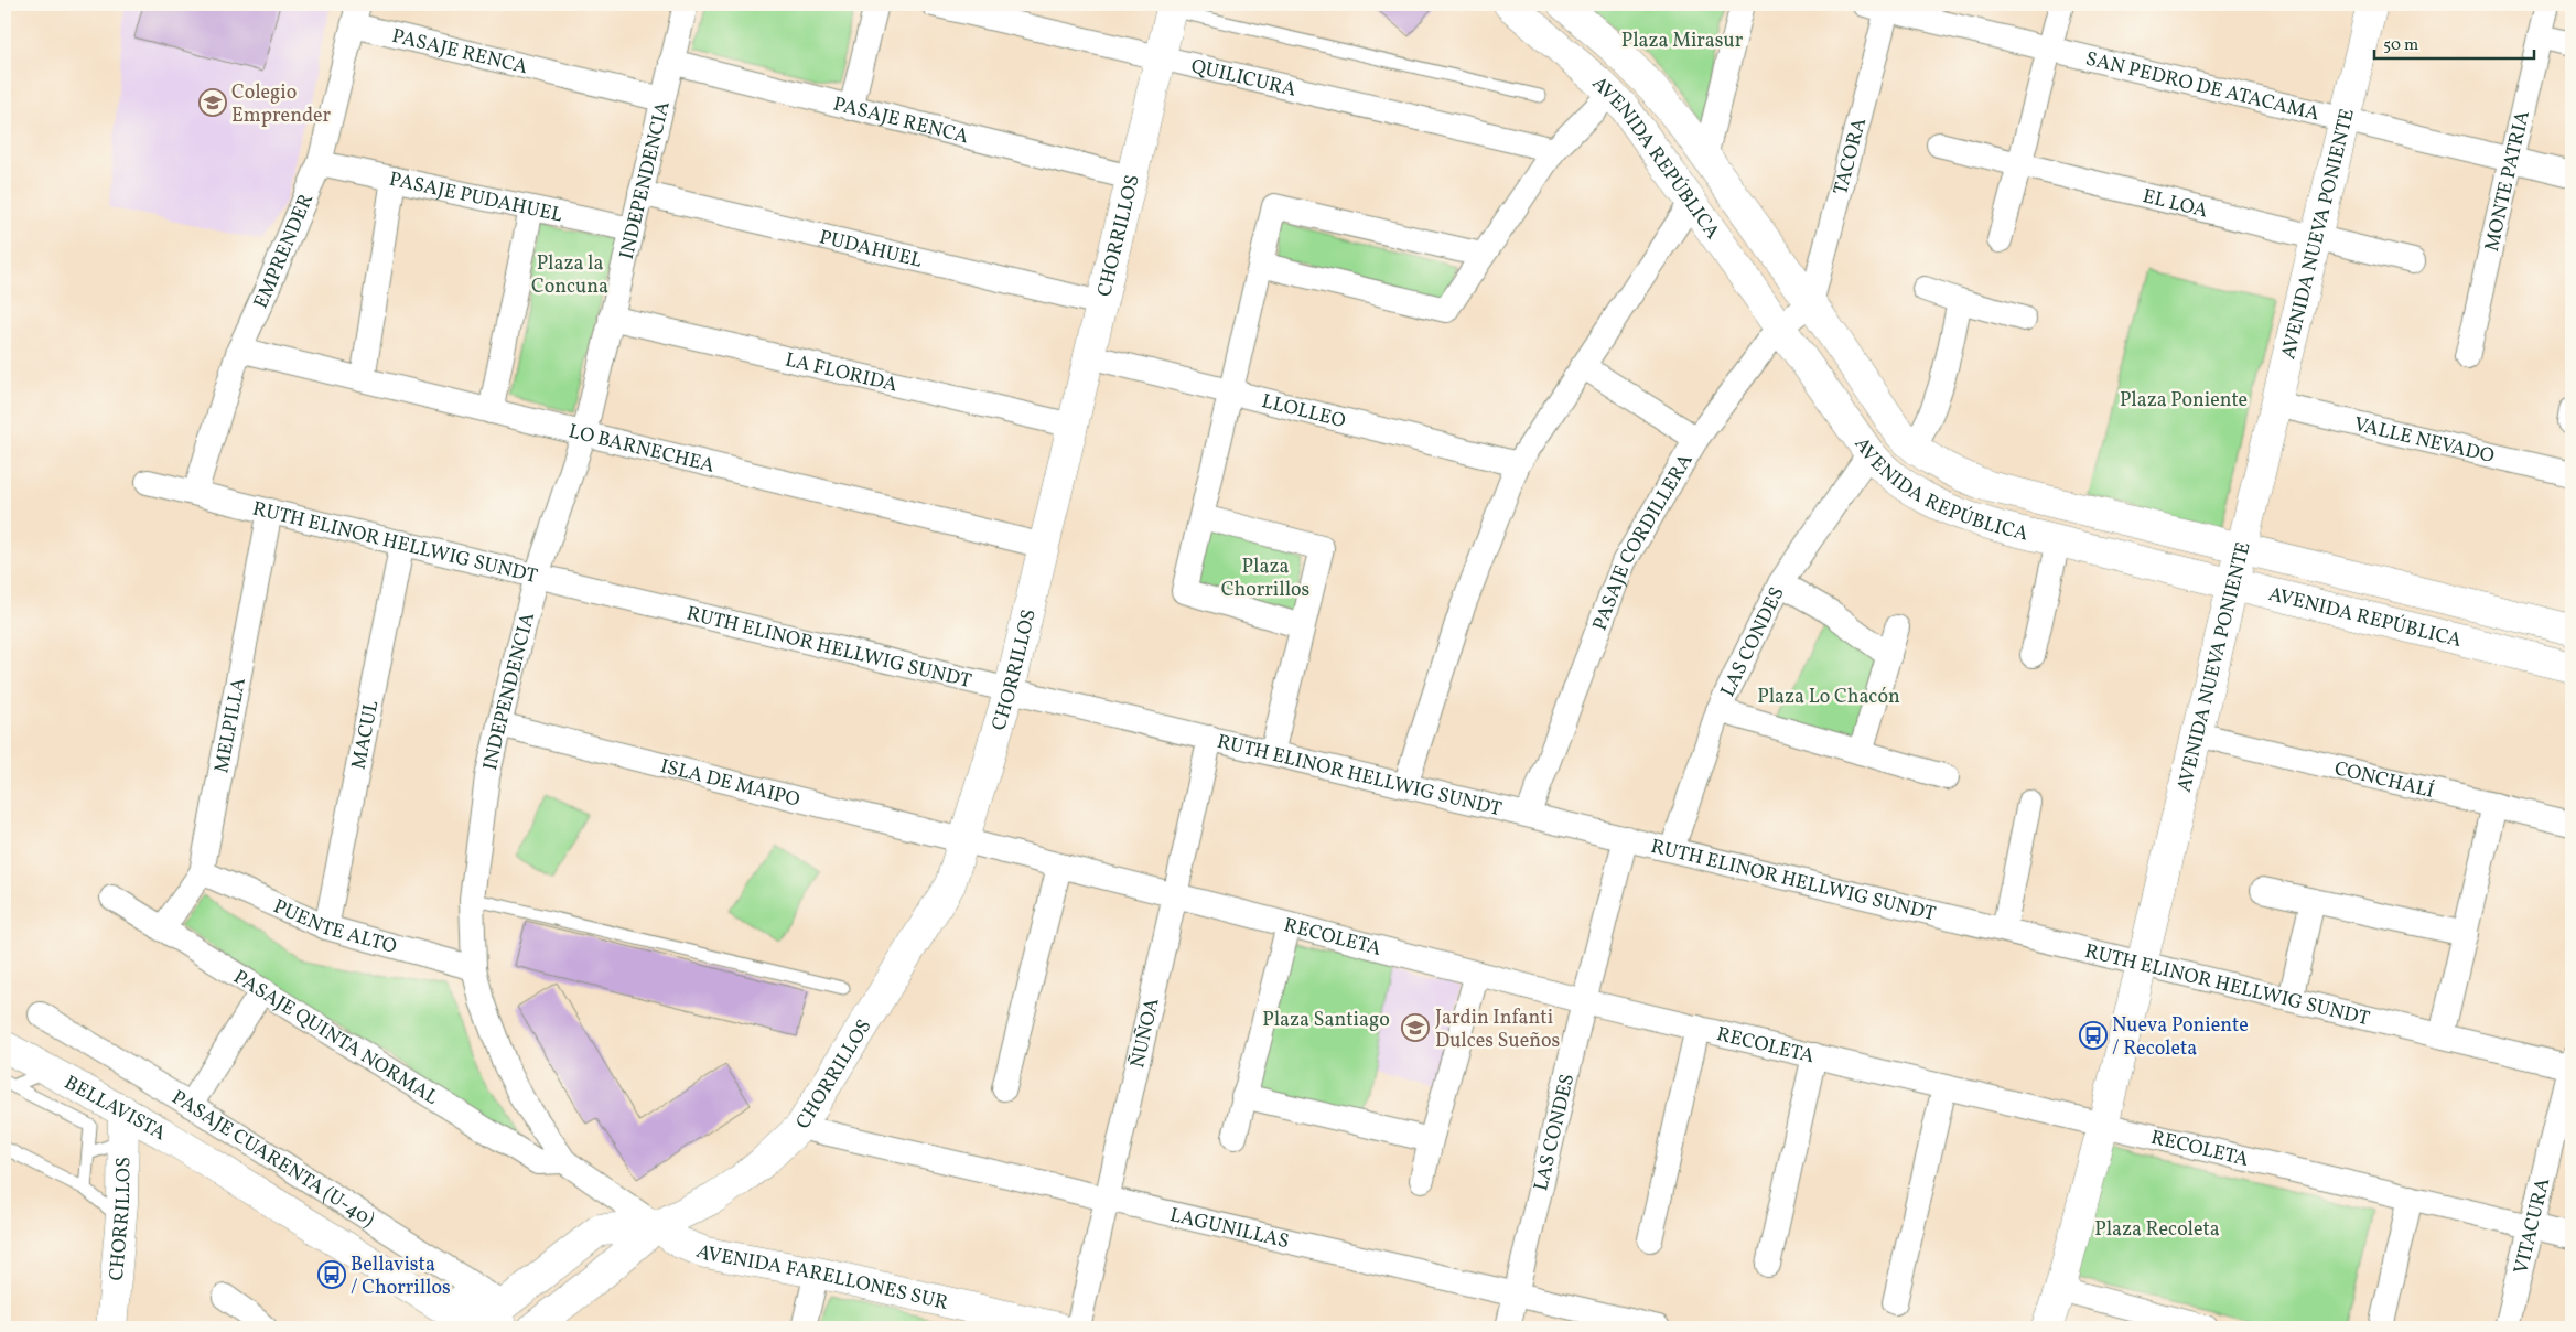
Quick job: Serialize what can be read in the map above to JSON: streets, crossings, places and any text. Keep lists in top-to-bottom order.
{
  "streets": {
    "street": [
      "PASAJE RENCA",
      "QUILICURA",
      "SAN PEDRO DE ATACAMA",
      "TACORA",
      "AVENIDA REPÚBLICA",
      "INDEPENDENCIA",
      "MONTE PATRIA",
      "PASAJE PUDAHUEL",
      "EL LOA",
      "AVENIDA NUEVA PONIENTE",
      "CHORRILLOS",
      "PUDAHUEL",
      "EMPRENDER",
      "LA FLORIDA",
      "LLOLLEO",
      "VALLE NEVADO",
      "LO BARNECHEA",
      "RUTH ELINOR HELLWIG SUNDT",
      "PASAJE CORDILLERA",
      "LAS CONDES",
      "MELPILLA",
      "MACUL",
      "CONCHALÍ",
      "ISLA DE MAIPO",
      "PUENTE ALTO",
      "RECOLETA",
      "ÑUÑOA",
      "PASAJE QUINTA NORMAL",
      "BELLAVISTA",
      "PASAJE CUARENTA (U-40)",
      "VITACURA",
      "LAGUNILLAS",
      "AVENIDA FARELLONES SUR"
    ]
  },
  "crossings": [
    ["PASAJE RENCA", "INDEPENDENCIA"],
    ["PASAJE RENCA", "CHORRILLOS"],
    ["PASAJE RENCA", "EMPRENDER"],
    ["QUILICURA", "CHORRILLOS"],
    ["SAN PEDRO DE ATACAMA", "TACORA"],
    ["SAN PEDRO DE ATACAMA", "MONTE PATRIA"],
    ["SAN PEDRO DE ATACAMA", "AVENIDA NUEVA PONIENTE"],
    ["TACORA", "AVENIDA REPÚBLICA"],
    ["TACORA", "PASAJE CORDILLERA"],
    ["AVENIDA REPÚBLICA", "AVENIDA NUEVA PONIENTE"],
    ["AVENIDA REPÚBLICA", "PASAJE CORDILLERA"],
    ["AVENIDA REPÚBLICA", "LAS CONDES"],
    ["INDEPENDENCIA", "PASAJE PUDAHUEL"],
    ["INDEPENDENCIA", "CHORRILLOS"],
    ["INDEPENDENCIA", "PUDAHUEL"],
    ["INDEPENDENCIA", "LA FLORIDA"],
    ["INDEPENDENCIA", "LO BARNECHEA"],
    ["INDEPENDENCIA", "RUTH ELINOR HELLWIG SUNDT"],
    ["INDEPENDENCIA", "ISLA DE MAIPO"],
    ["INDEPENDENCIA", "PUENTE ALTO"],
    ["INDEPENDENCIA", "PASAJE QUINTA NORMAL"],
    ["INDEPENDENCIA", "AVENIDA FARELLONES SUR"],
    ["PASAJE PUDAHUEL", "EMPRENDER"],
    ["EL LOA", "AVENIDA NUEVA PONIENTE"],
    ["AVENIDA NUEVA PONIENTE", "VALLE NEVADO"],
    ["AVENIDA NUEVA PONIENTE", "RUTH ELINOR HELLWIG SUNDT"],
    ["AVENIDA NUEVA PONIENTE", "CONCHALÍ"],
    ["AVENIDA NUEVA PONIENTE", "RECOLETA"],
    ["CHORRILLOS", "PUDAHUEL"],
    ["CHORRILLOS", "LA FLORIDA"],
    ["CHORRILLOS", "LLOLLEO"],
    ["CHORRILLOS", "LO BARNECHEA"],
    ["CHORRILLOS", "RUTH ELINOR HELLWIG SUNDT"],
    ["CHORRILLOS", "ISLA DE MAIPO"],
    ["CHORRILLOS", "RECOLETA"],
    ["CHORRILLOS", "BELLAVISTA"],
    ["CHORRILLOS", "PASAJE CUARENTA (U-40)"],
    ["CHORRILLOS", "LAGUNILLAS"],
    ["CHORRILLOS", "AVENIDA FARELLONES SUR"],
    ["EMPRENDER", "LO BARNECHEA"],
    ["EMPRENDER", "RUTH ELINOR HELLWIG SUNDT"],
    ["RUTH ELINOR HELLWIG SUNDT", "PASAJE CORDILLERA"],
    ["RUTH ELINOR HELLWIG SUNDT", "LAS CONDES"],
    ["RUTH ELINOR HELLWIG SUNDT", "MELPILLA"],
    ["RUTH ELINOR HELLWIG SUNDT", "MACUL"],
    ["RUTH ELINOR HELLWIG SUNDT", "ÑUÑOA"],
    ["RUTH ELINOR HELLWIG SUNDT", "VITACURA"],
    ["LAS CONDES", "RECOLETA"],
    ["LAS CONDES", "LAGUNILLAS"],
    ["MELPILLA", "PUENTE ALTO"],
    ["MELPILLA", "PASAJE QUINTA NORMAL"],
    ["MACUL", "PUENTE ALTO"],
    ["ISLA DE MAIPO", "RECOLETA"],
    ["RECOLETA", "ÑUÑOA"],
    ["RECOLETA", "VITACURA"],
    ["ÑUÑOA", "LAGUNILLAS"],
    ["BELLAVISTA", "PASAJE CUARENTA (U-40)"]
  ],
  "parks": [
    "Plaza Mirasur",
    "Plaza la Concuna",
    "Plaza Poniente",
    "Plaza Chorrillos",
    "Plaza Lo Chacón",
    "Plaza Santiago",
    "Plaza Recoleta"
  ],
  "places": {
    "school or university": ["Colegio Emprender", "Jardin Infanti Dulces Sueños"],
    "bus stop": ["Nueva Poniente / Recoleta", "Bellavista / Chorrillos"]
  },
  "scale_bar": "50 m"
}
